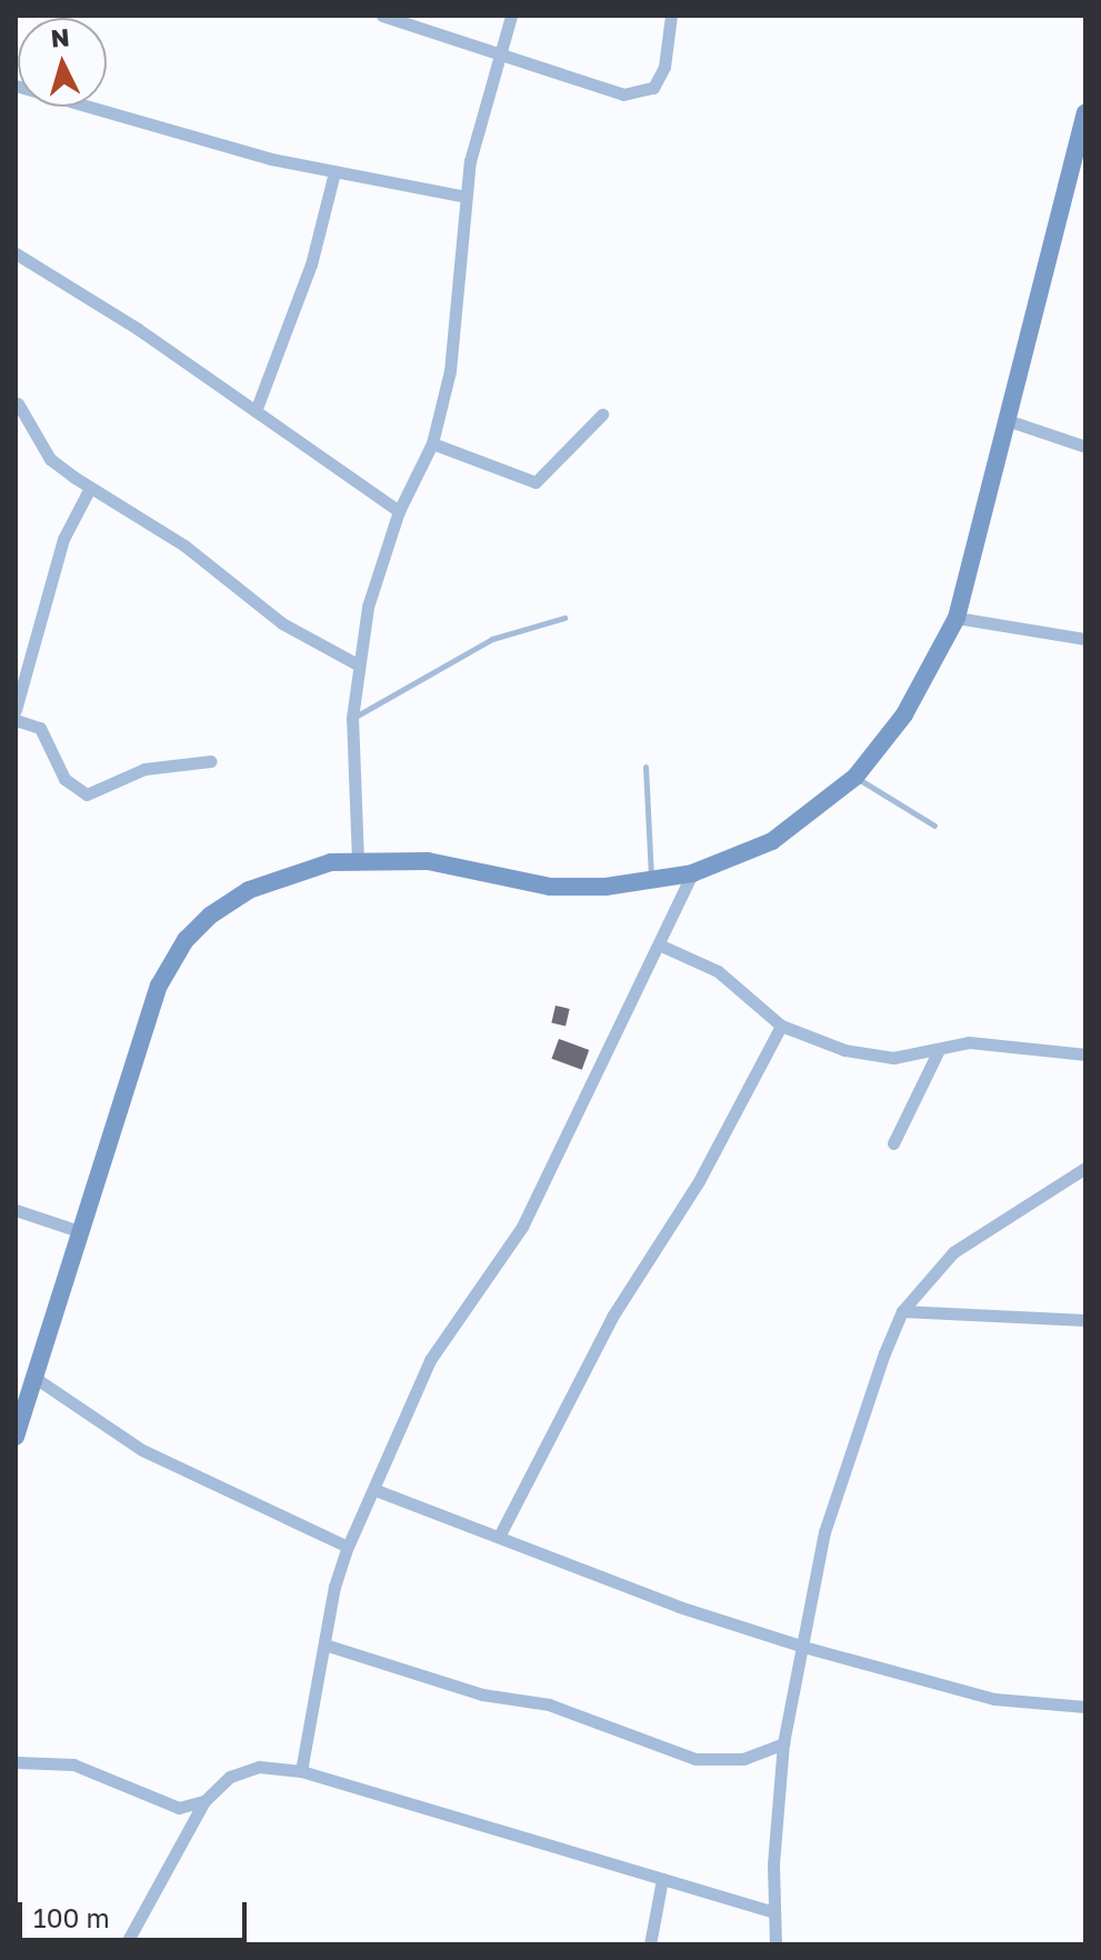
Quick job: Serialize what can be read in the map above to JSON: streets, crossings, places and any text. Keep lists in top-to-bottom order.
{
  "scale_bar": "100 m",
  "north": "top"
}
